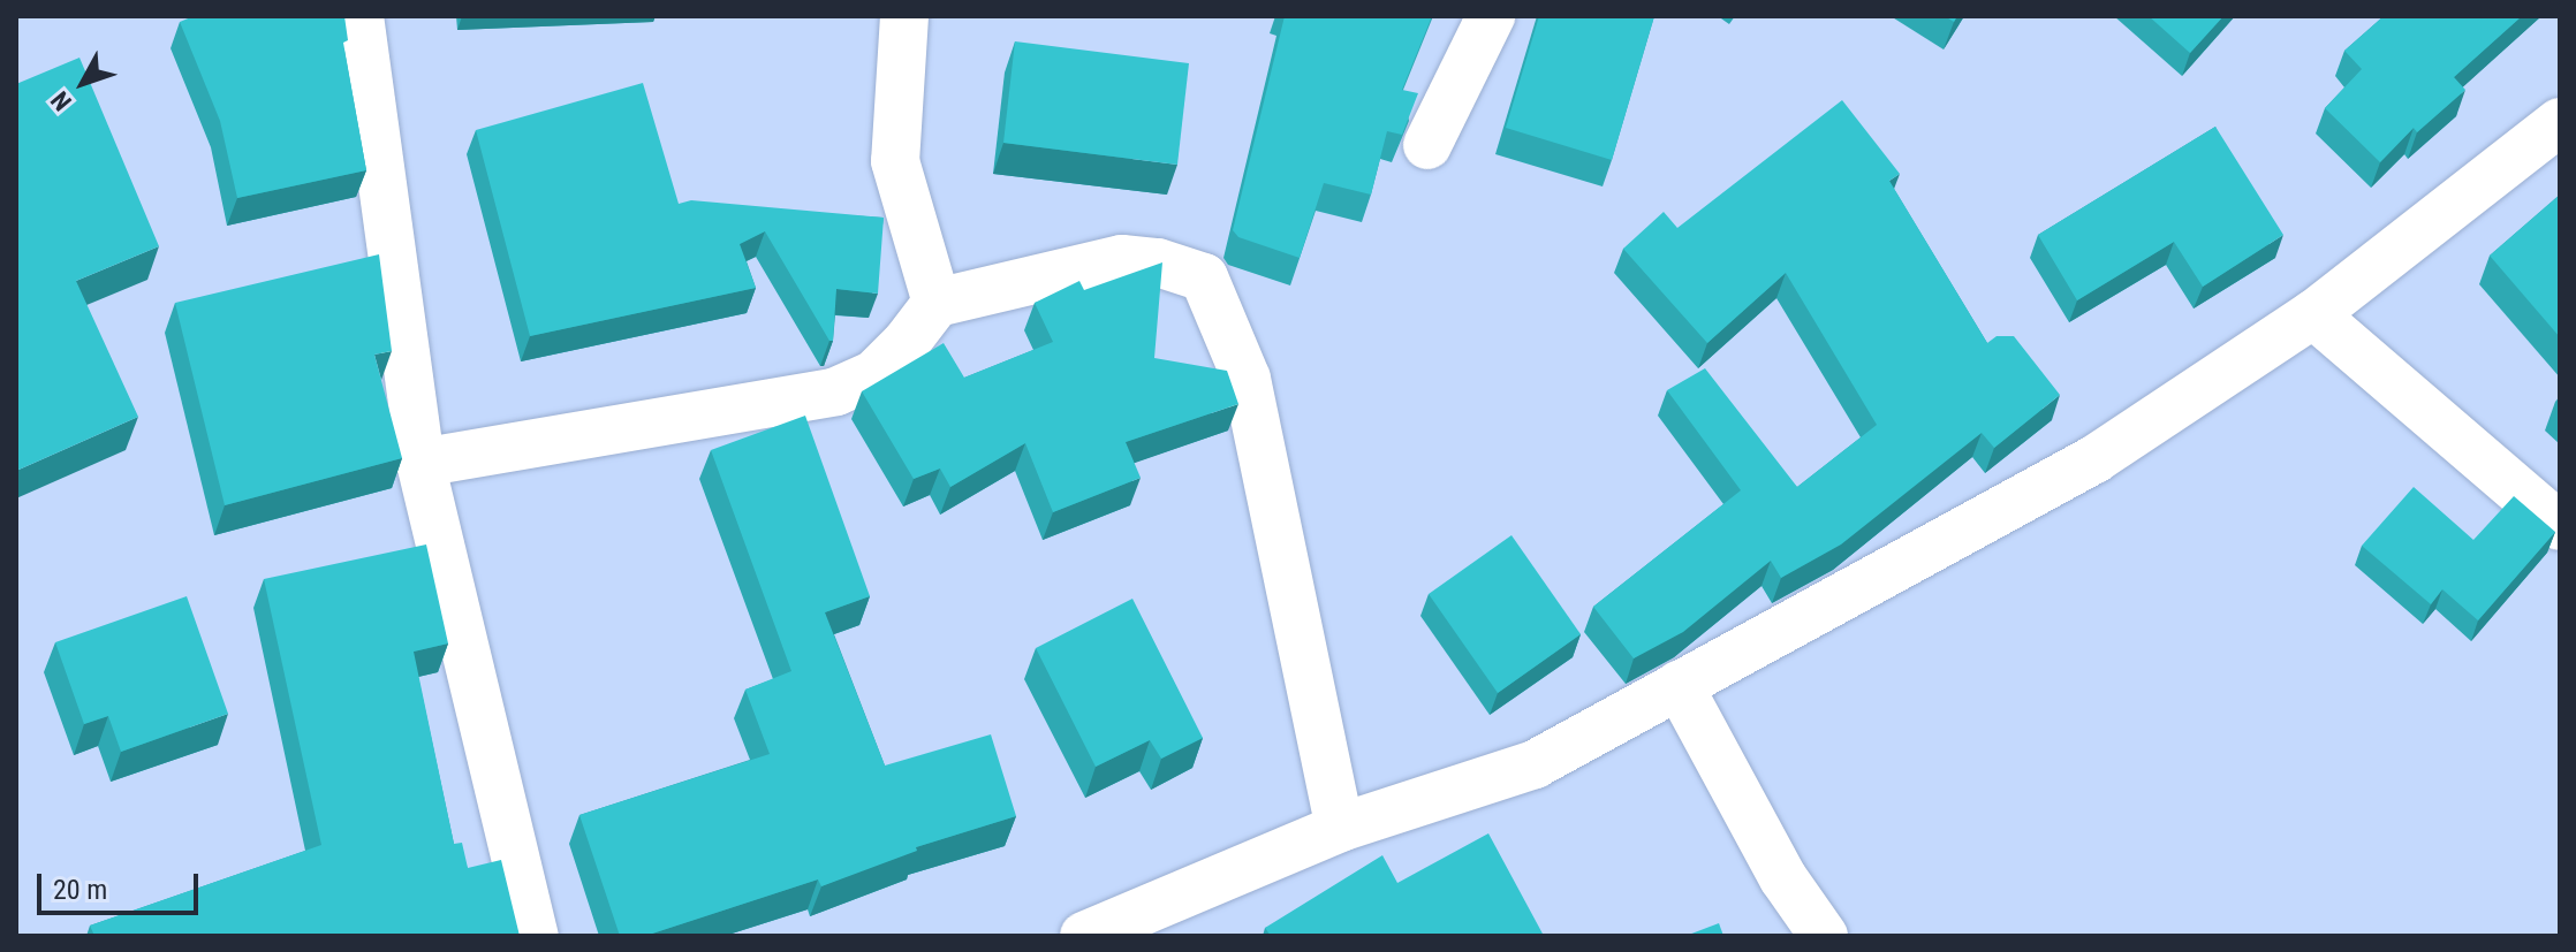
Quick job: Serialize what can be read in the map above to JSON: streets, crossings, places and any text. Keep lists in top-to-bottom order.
{
  "scale_bar": "20 m",
  "north": "bottom left"
}
